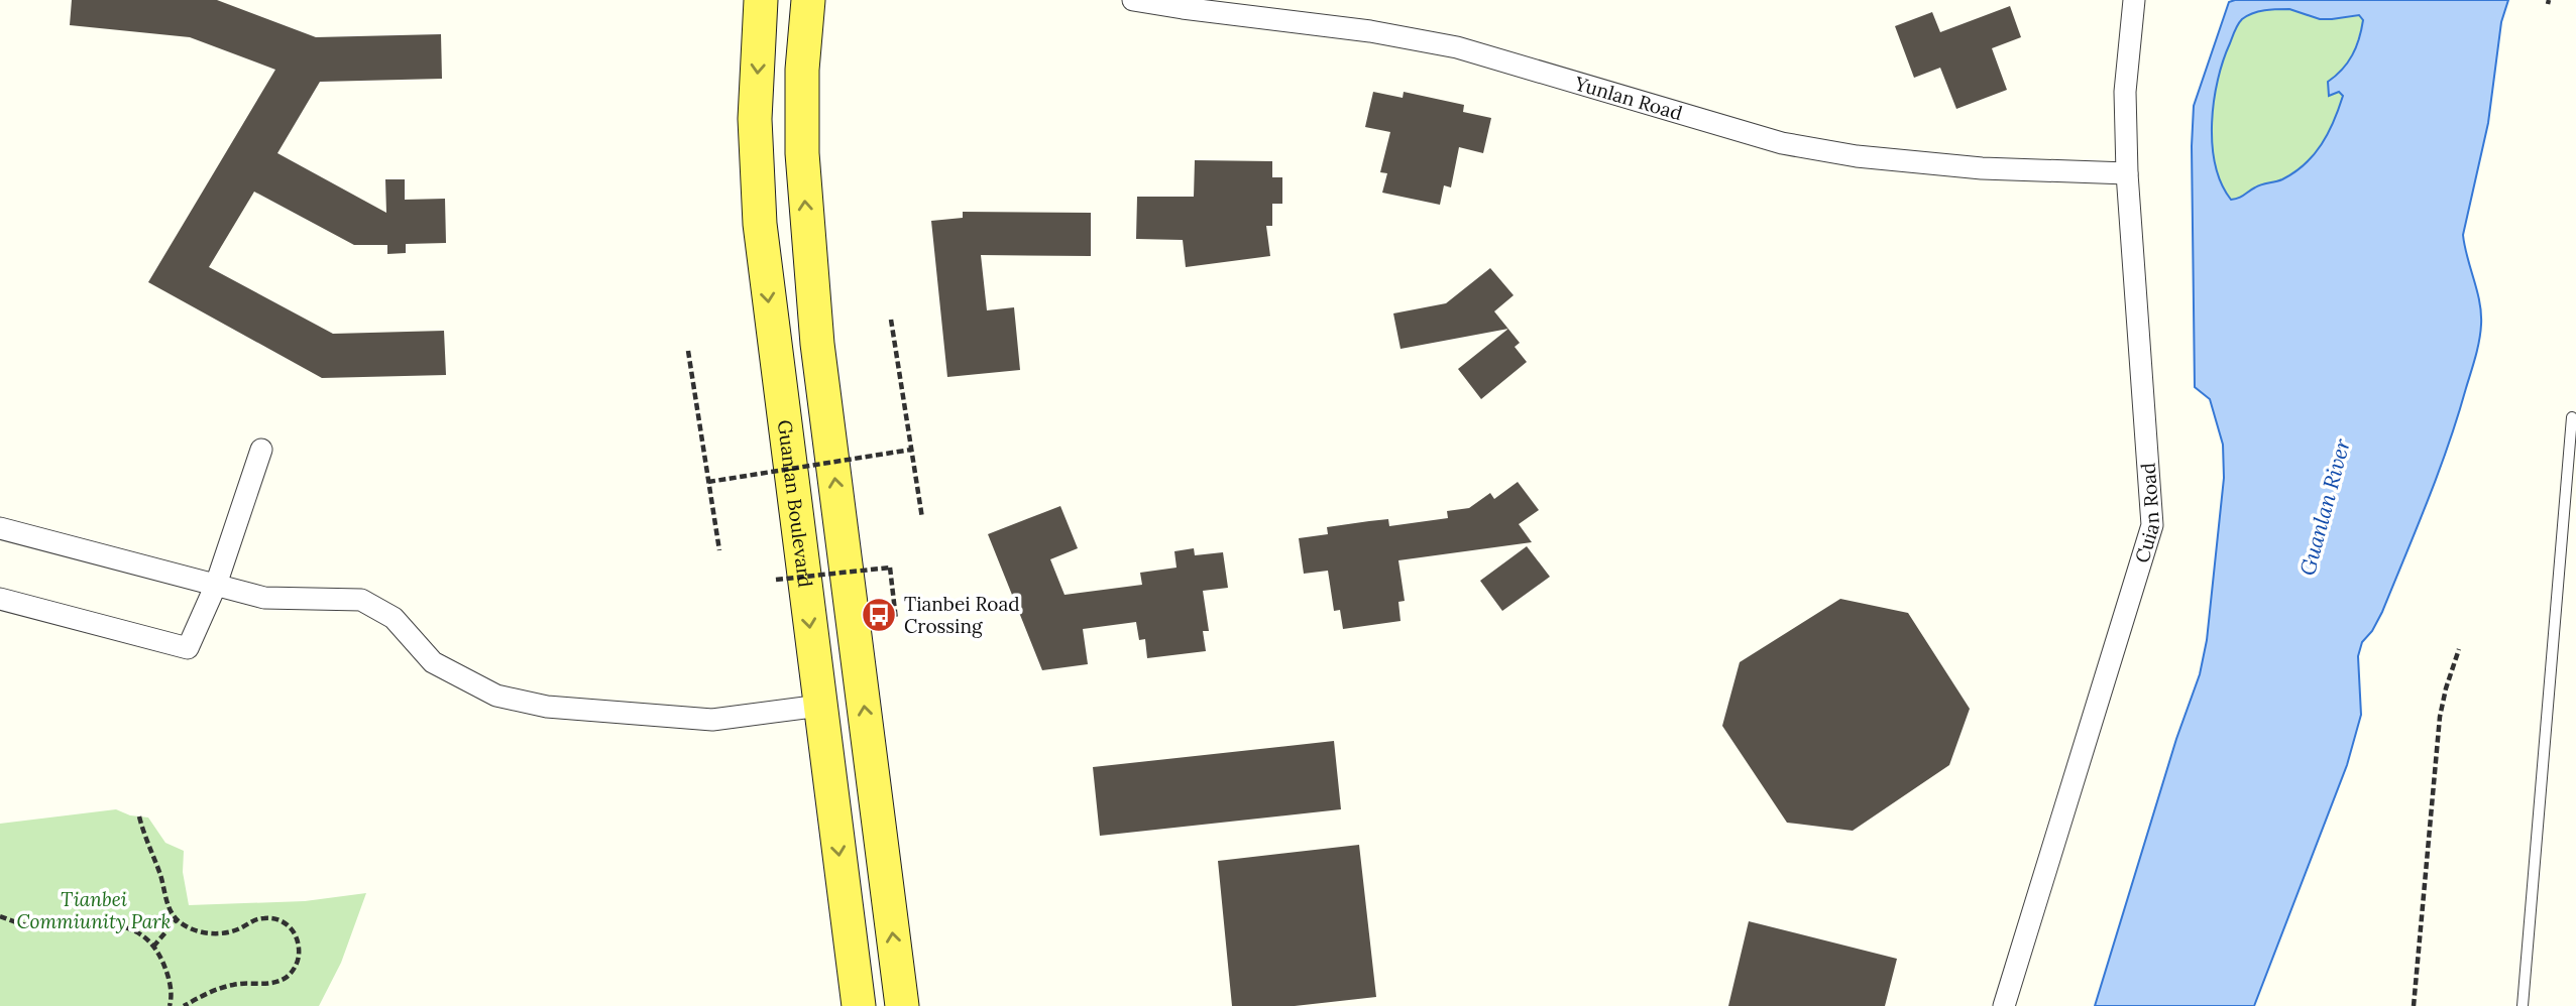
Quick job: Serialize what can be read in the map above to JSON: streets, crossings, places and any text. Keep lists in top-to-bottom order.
{
  "streets": {
    "main road": ["Guanlan Boulevard"],
    "street": ["Yunlan Road", "Cuian Road"]
  },
  "crossings": [
    ["Yunlan Road", "Cuian Road"]
  ],
  "water": ["Guanlan River"],
  "parks": ["Tianbei Commiunity Park"],
  "places": {
    "bus stop": ["Tianbei Road Crossing"]
  }
}
